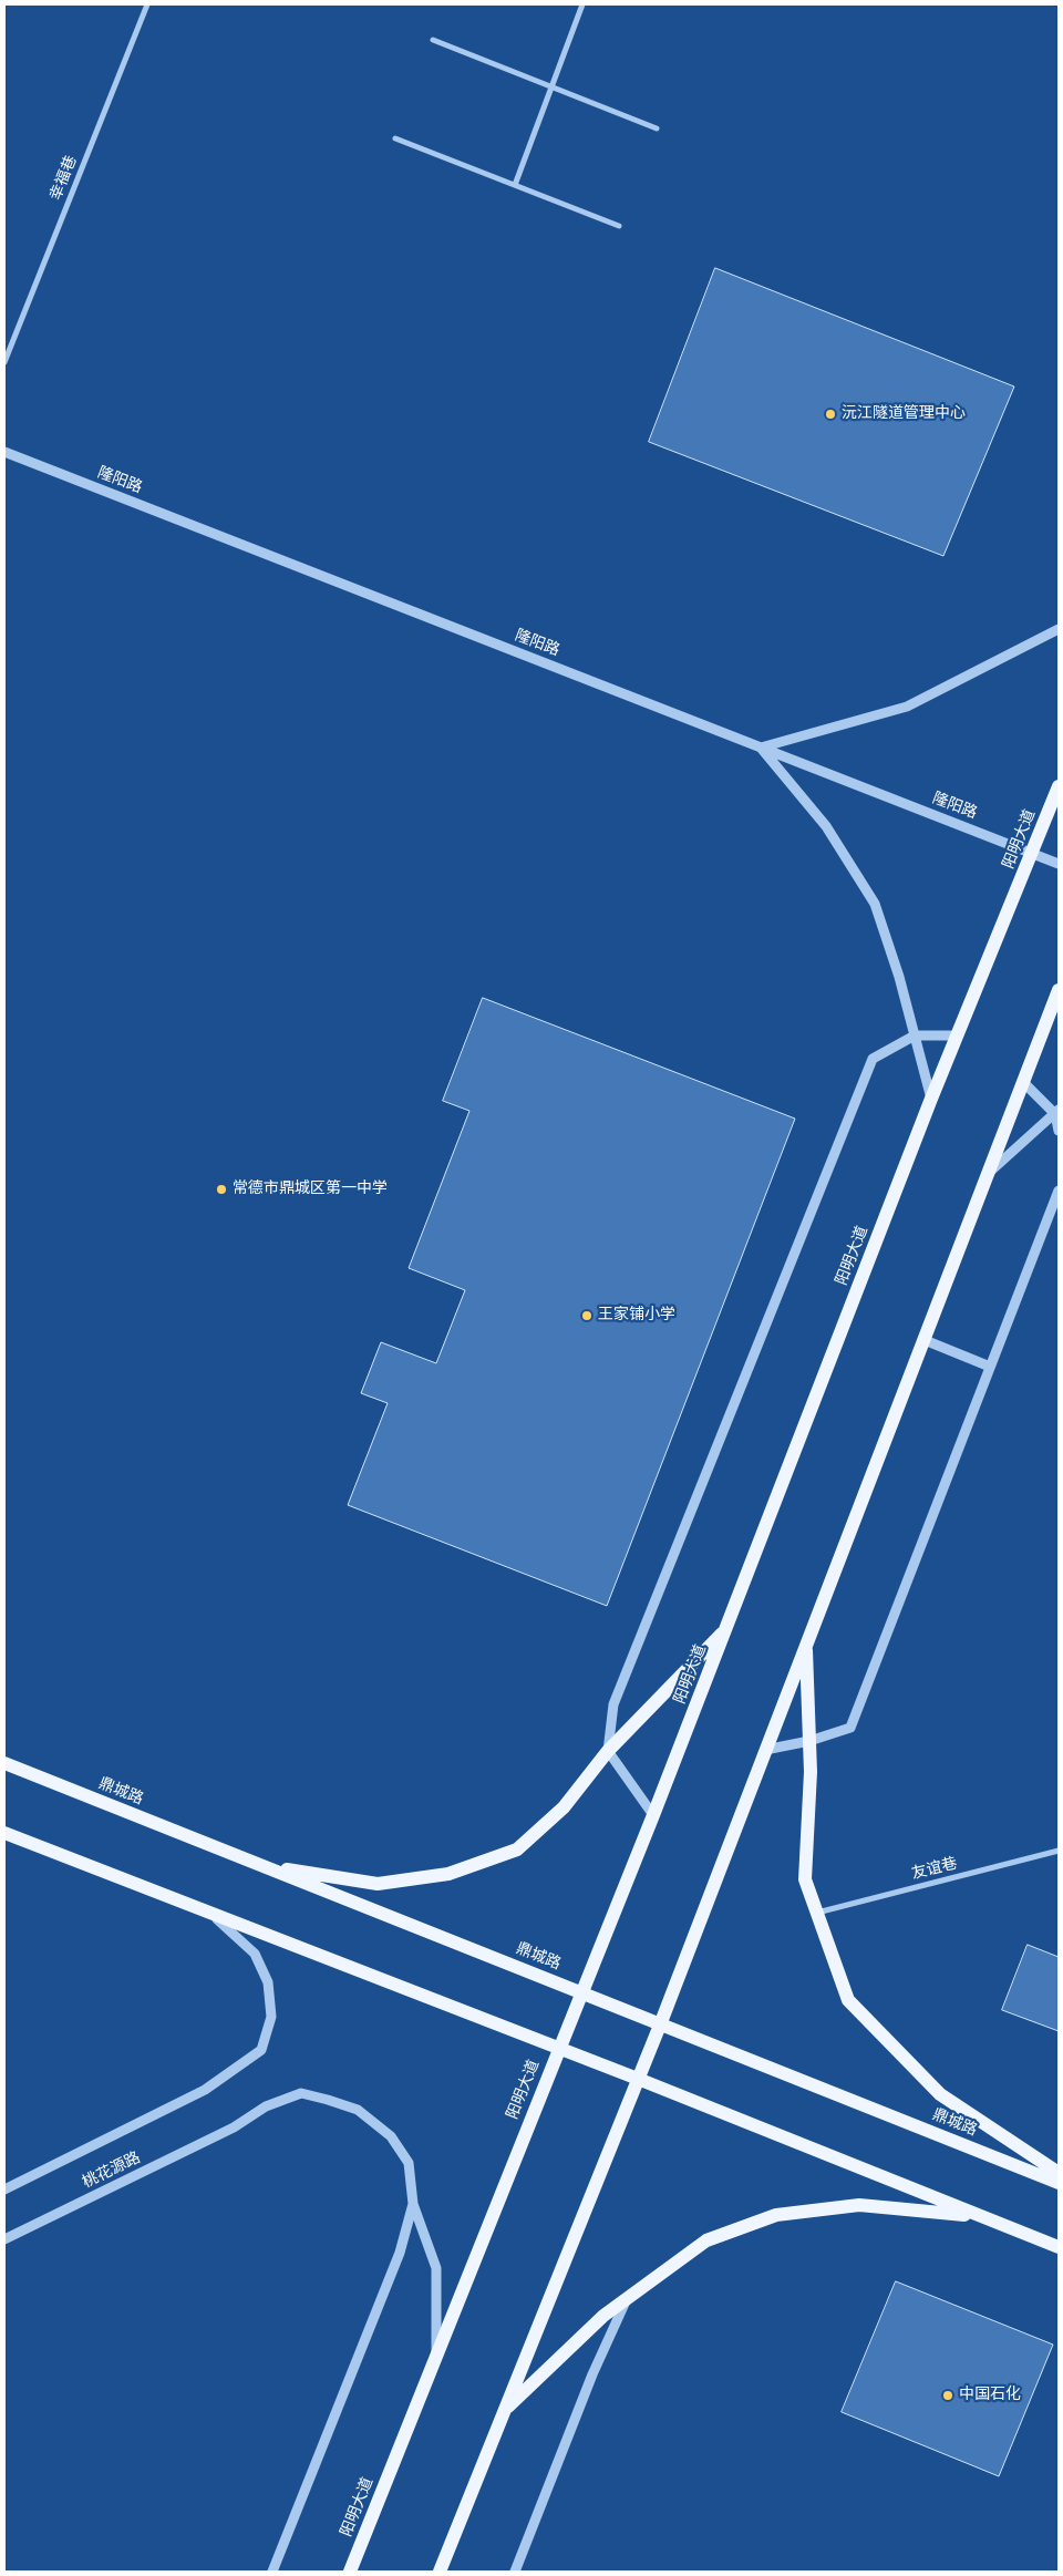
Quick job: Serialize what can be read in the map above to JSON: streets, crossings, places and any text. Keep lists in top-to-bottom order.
{
  "streets": {
    "main road": ["阳明大道", "鼎城路"],
    "street": [
      "幸福巷",
      "隆阳路",
      "友谊巷",
      "桃花源路"
    ]
  },
  "crossings": [
    ["隆阳路", "阳明大道"],
    ["阳明大道", "鼎城路"]
  ],
  "places": [
    "沅江隧道管理中心",
    "常德市鼎城区第一中学",
    "王家铺小学",
    "中国石化"
  ]
}
